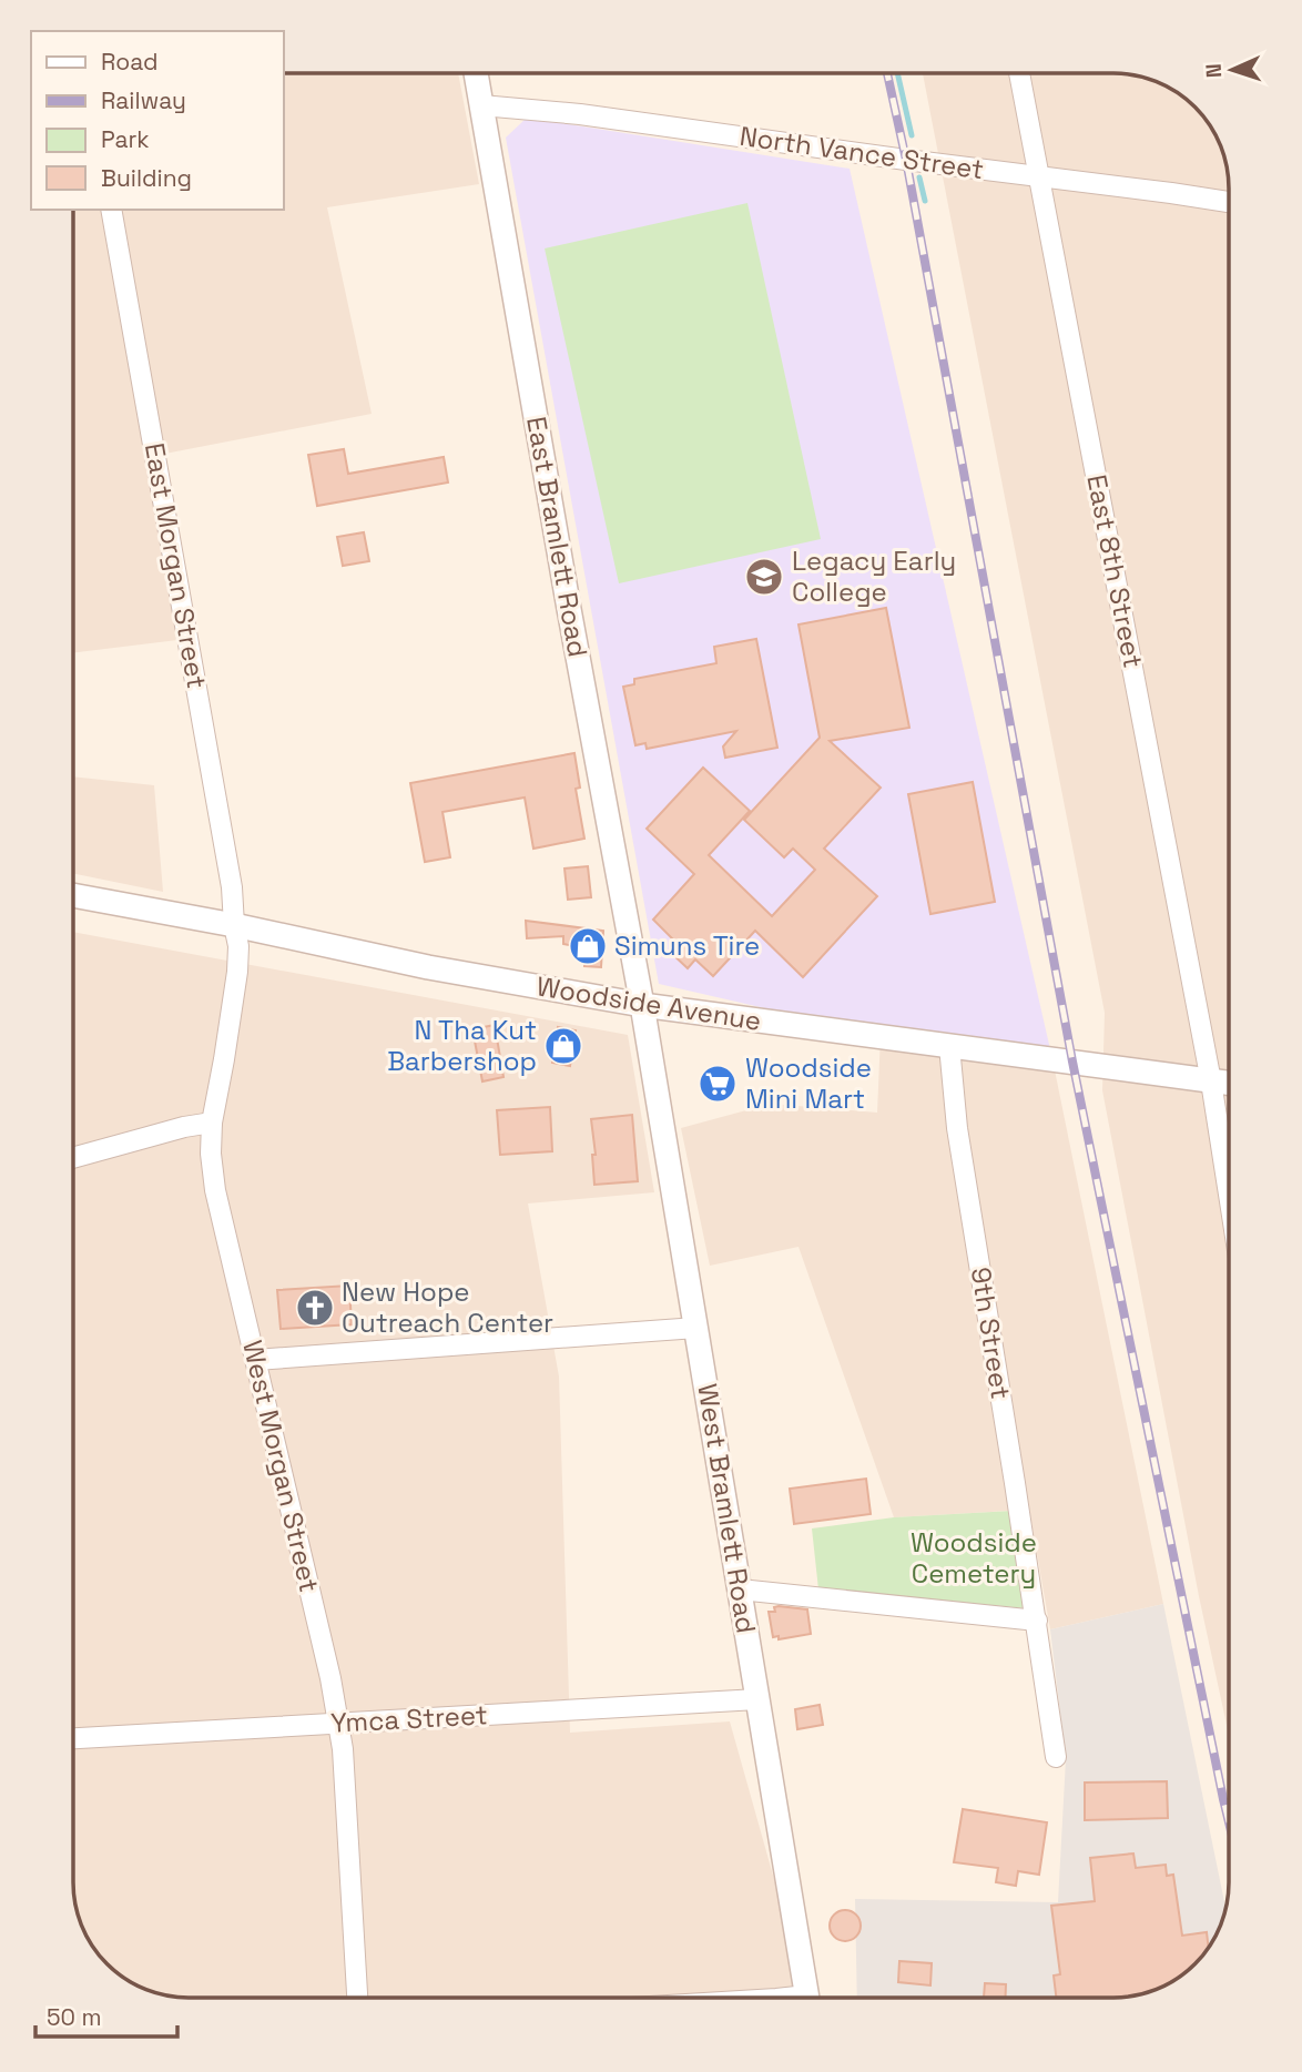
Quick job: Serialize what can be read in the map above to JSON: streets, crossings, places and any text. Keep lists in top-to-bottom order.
{
  "streets": {
    "street": [
      "North Vance Street",
      "East Bramlett Road",
      "East Morgan Street",
      "East 8th Street",
      "Woodside Avenue",
      "9th Street",
      "West Morgan Street",
      "West Bramlett Road",
      "Ymca Street"
    ]
  },
  "crossings": [
    ["North Vance Street", "East Bramlett Road"],
    ["North Vance Street", "East 8th Street"],
    ["East Bramlett Road", "Woodside Avenue"],
    ["East Bramlett Road", "West Bramlett Road"],
    ["East Morgan Street", "Woodside Avenue"],
    ["East Morgan Street", "West Morgan Street"],
    ["East 8th Street", "Woodside Avenue"],
    ["Woodside Avenue", "9th Street"],
    ["Woodside Avenue", "West Morgan Street"],
    ["Woodside Avenue", "West Bramlett Road"],
    ["West Morgan Street", "Ymca Street"],
    ["West Bramlett Road", "Ymca Street"]
  ],
  "parks": ["Woodside Cemetery"],
  "places": {
    "school or university": ["Legacy Early College"],
    "shop": ["Simuns Tire", "N Tha Kut Barbershop"],
    "supermarket": ["Woodside Mini Mart"],
    "church": ["New Hope Outreach Center"]
  },
  "legend": [
    "Road",
    "Railway",
    "Park",
    "Building"
  ],
  "scale_bar": "50 m",
  "north": "left"
}
